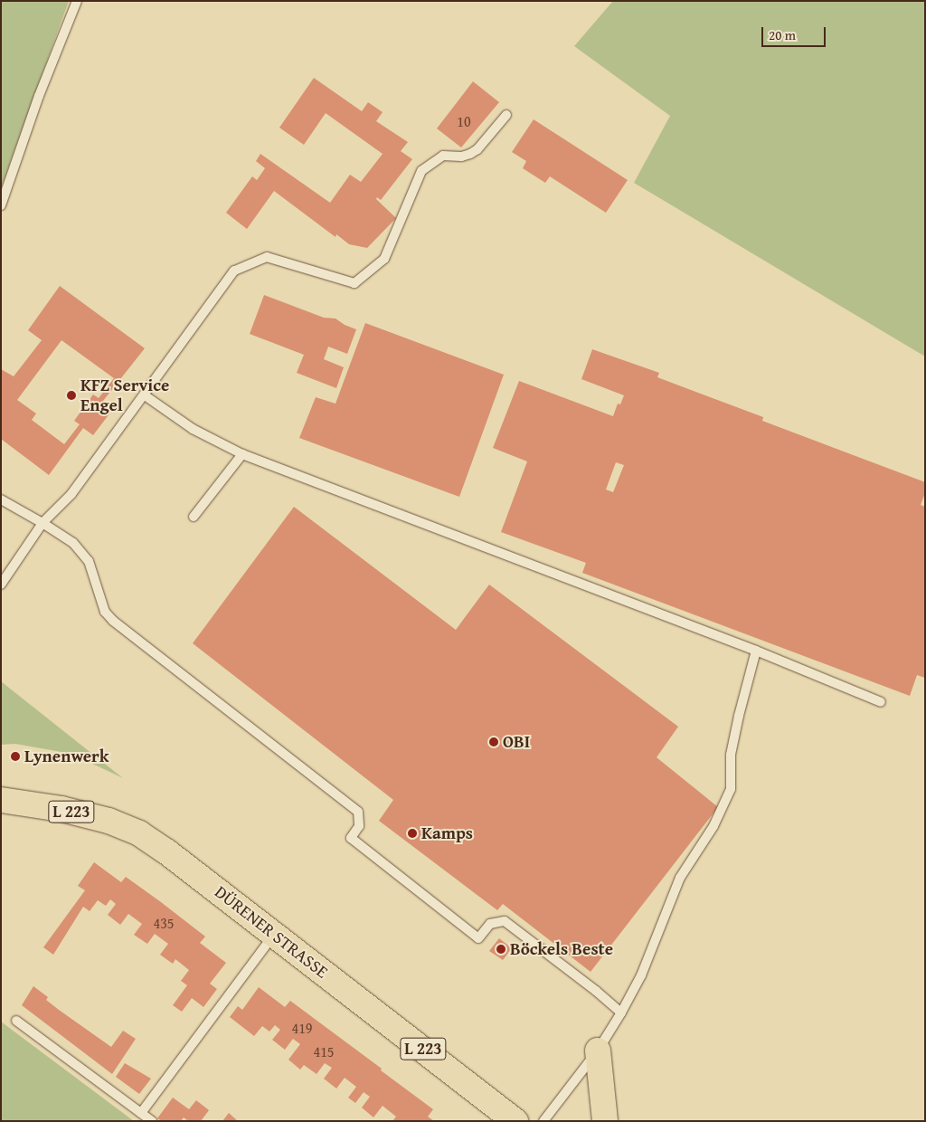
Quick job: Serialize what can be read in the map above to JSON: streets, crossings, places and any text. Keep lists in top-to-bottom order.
{
  "streets": {
    "main road": ["L 223", "DÜRENER STRASSE"]
  },
  "places": [
    "KFZ Service Engel",
    "OBI",
    "Lynenwerk",
    "Kamps",
    "Böckels Beste"
  ],
  "house_numbers": [
    "10",
    "435",
    "419",
    "415"
  ],
  "scale_bar": "20 m"
}
